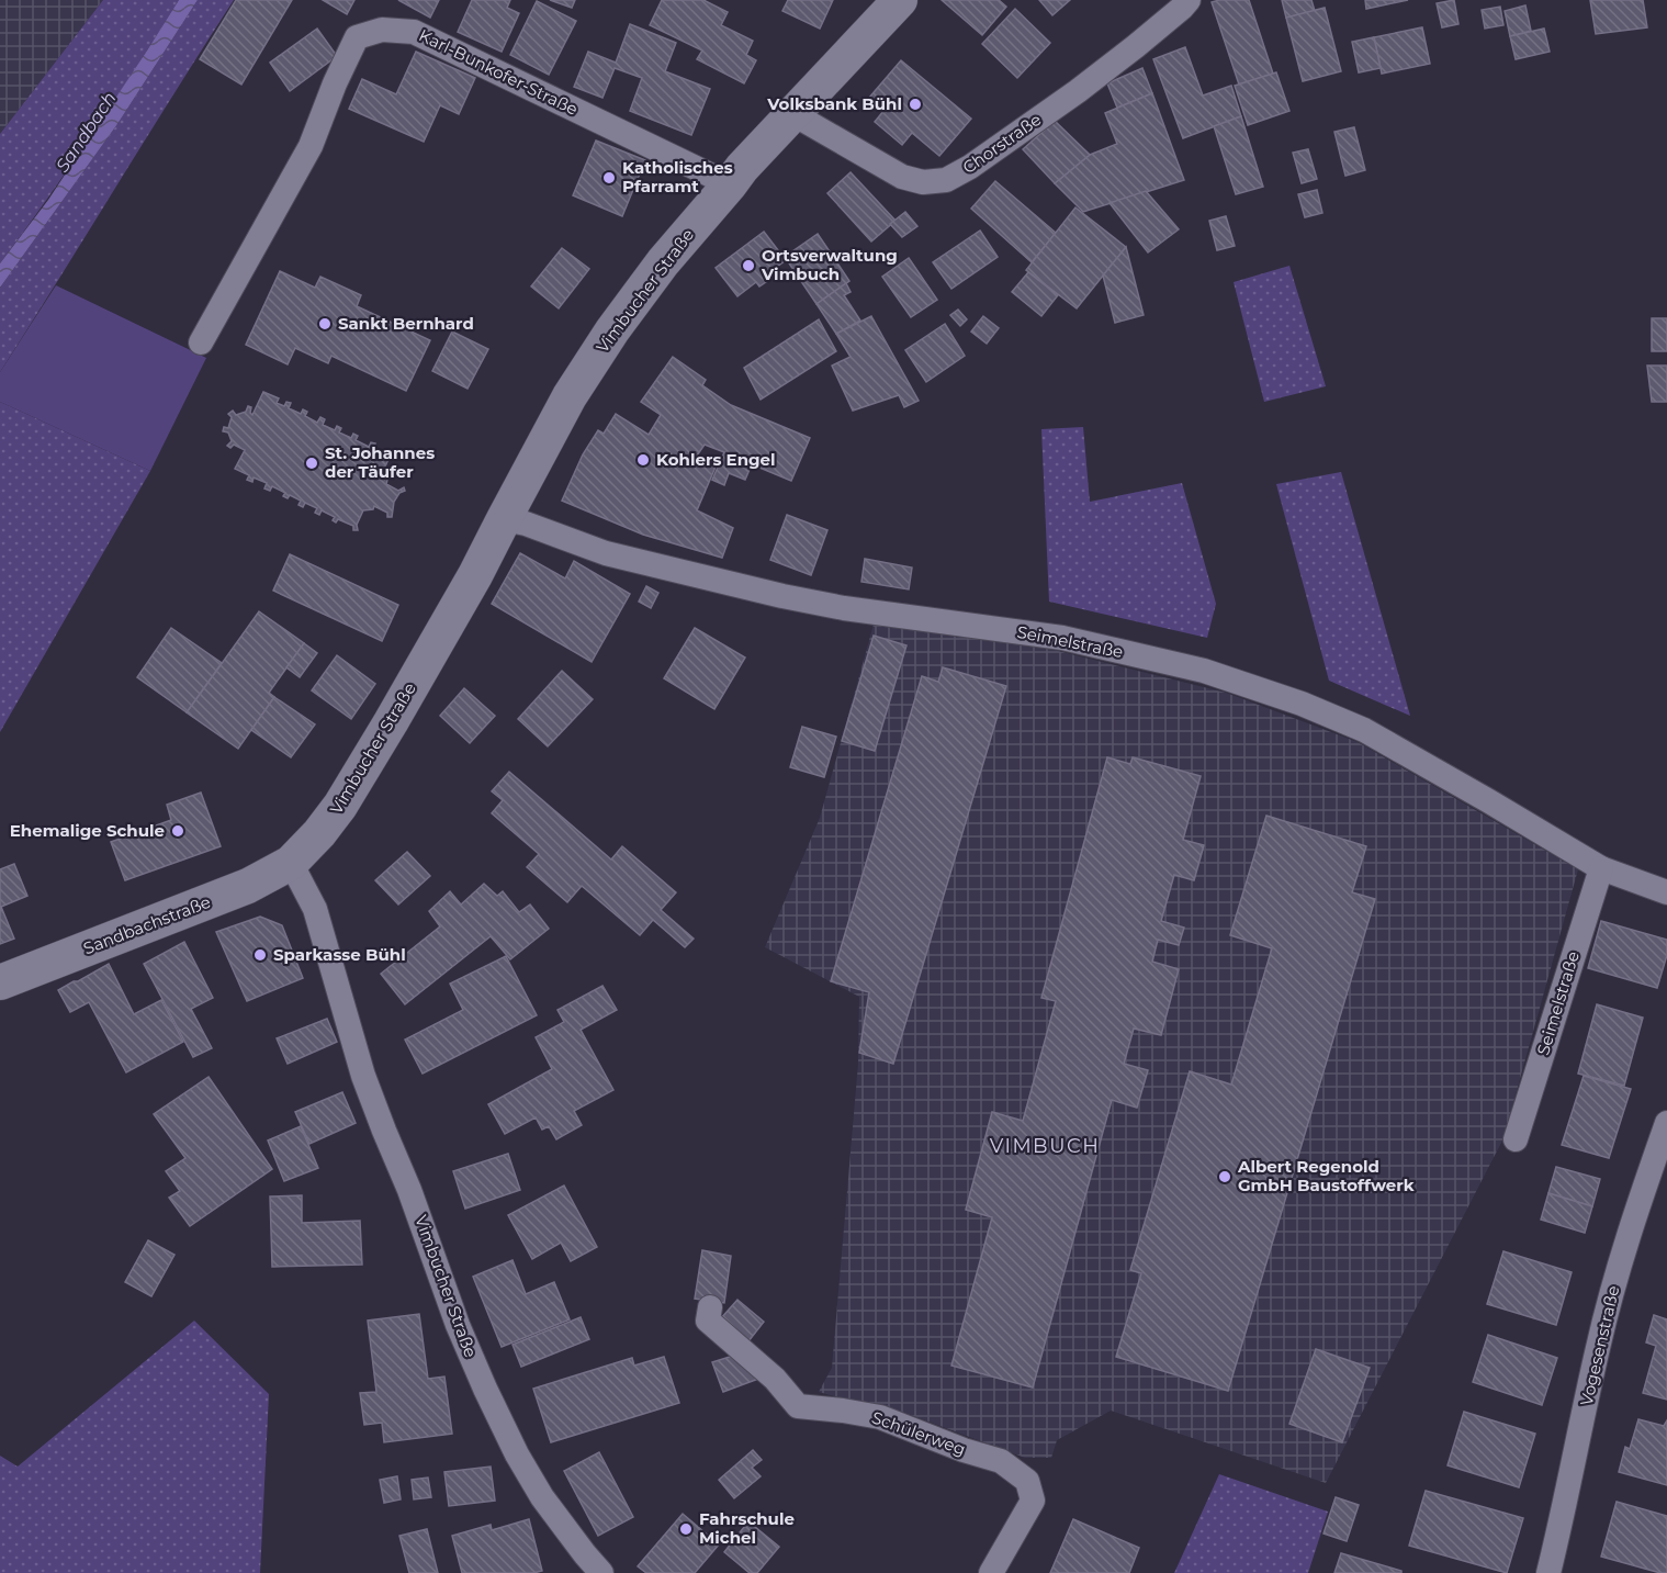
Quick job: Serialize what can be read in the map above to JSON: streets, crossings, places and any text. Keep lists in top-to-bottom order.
{
  "streets": {
    "street": [
      "Karl-Bunkofer-Straße",
      "Chorstraße",
      "Vimbucher Straße",
      "Seimelstraße",
      "Sandbachstraße",
      "Vogesenstraße",
      "Schülerweg"
    ]
  },
  "crossings": [
    ["Karl-Bunkofer-Straße", "Vimbucher Straße"],
    ["Chorstraße", "Vimbucher Straße"],
    ["Vimbucher Straße", "Seimelstraße"],
    ["Vimbucher Straße", "Sandbachstraße"]
  ],
  "districts": ["VIMBUCH"],
  "water": ["Sandbach"],
  "places": [
    "Volksbank Bühl",
    "Katholisches Pfarramt",
    "Ortsverwaltung Vimbuch",
    "Sankt Bernhard",
    "Kohlers Engel",
    "St. Johannes der Täufer",
    "Ehemalige Schule",
    "Sparkasse Bühl",
    "Albert Regenold GmbH Baustoffwerk",
    "Fahrschule Michel"
  ]
}
